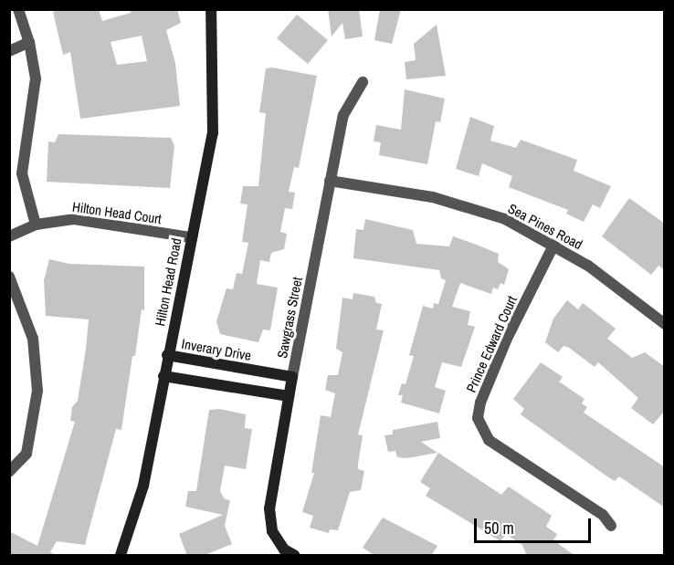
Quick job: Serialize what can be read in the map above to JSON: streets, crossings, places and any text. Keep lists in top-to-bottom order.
{
  "streets": {
    "street": [
      "Hilton Head Court",
      "Sea Pines Road",
      "Hilton Head Road",
      "Sawgrass Street",
      "Prince Edward Court",
      "Inverary Drive"
    ]
  },
  "crossings": [
    ["Hilton Head Court", "Hilton Head Road"],
    ["Sea Pines Road", "Sawgrass Street"],
    ["Sea Pines Road", "Prince Edward Court"],
    ["Hilton Head Road", "Inverary Drive"],
    ["Sawgrass Street", "Inverary Drive"]
  ],
  "scale_bar": "50 m"
}
